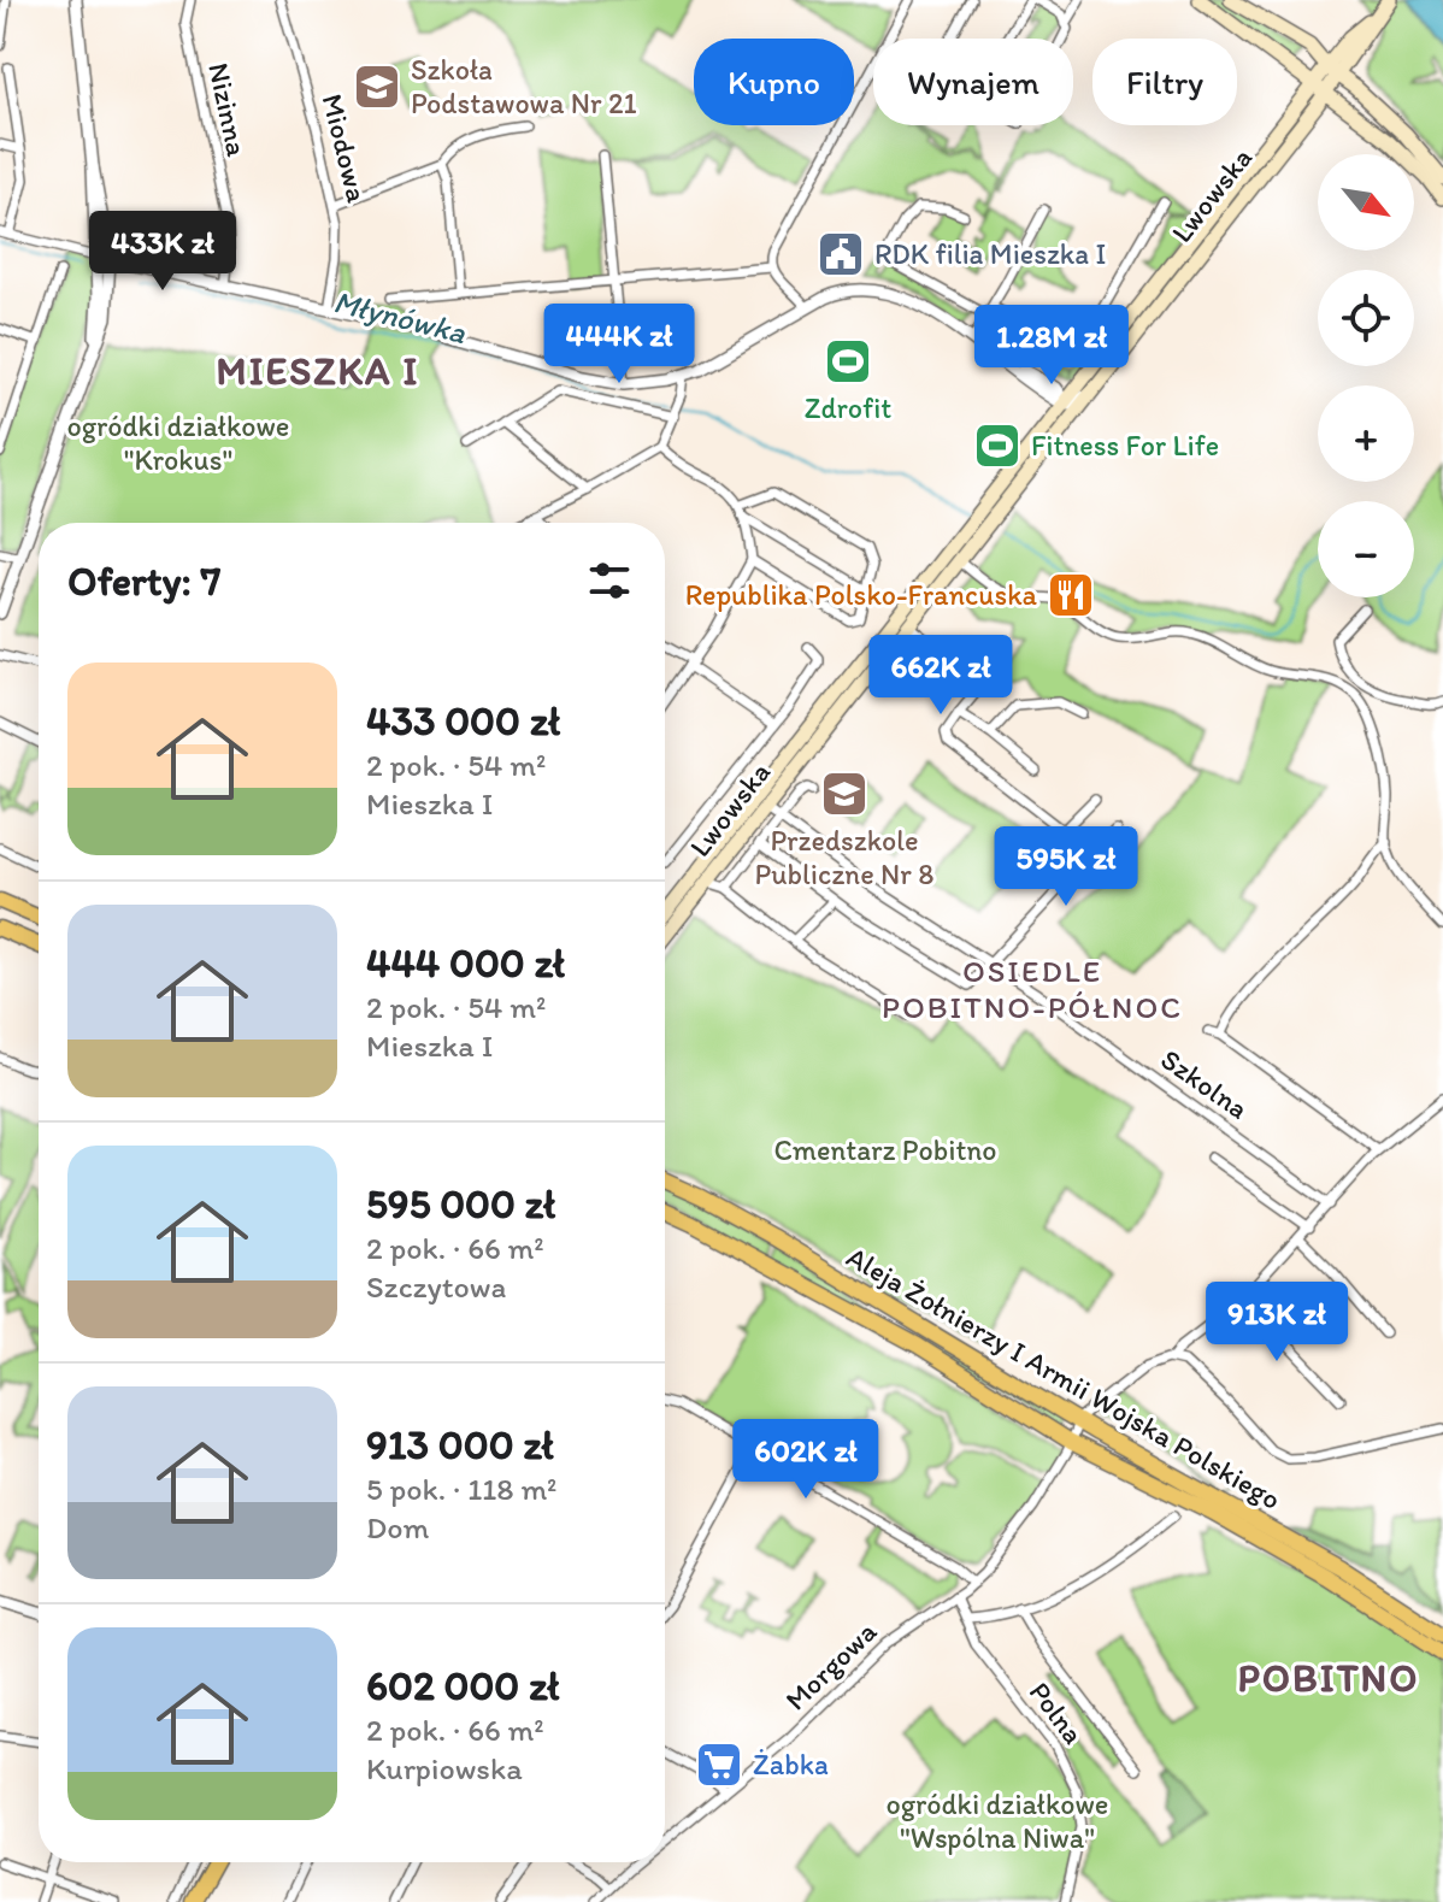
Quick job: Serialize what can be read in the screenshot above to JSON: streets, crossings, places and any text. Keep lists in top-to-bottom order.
{
  "streets": {
    "main road": ["Lwowska", "Aleja Żołnierzy I Armii Wojska Polskiego"],
    "street": [
      "Nizinna",
      "Miodowa",
      "Szkolna",
      "Morgowa",
      "Polna"
    ]
  },
  "crossings": [
    ["Lwowska", "Szkolna"],
    ["Aleja Żołnierzy I Armii Wojska Polskiego", "Morgowa"],
    ["Morgowa", "Polna"]
  ],
  "districts": ["MIESZKA I", "OSIEDLE POBITNO-PÓŁNOC", "POBITNO"],
  "water": ["Młynówka"],
  "parks": ["ogródki działkowe \"Krokus\"", "Cmentarz Pobitno", "ogródki działkowe \"Wspólna Niwa\""],
  "places": {
    "school or university": ["Szkoła Podstawowa Nr 21", "Przedszkole Publiczne Nr 8"],
    "public building": ["RDK filia Mieszka I"],
    "sports": ["Zdrofit", "Fitness For Life"],
    "restaurant": ["Republika Polsko-Francuska"],
    "supermarket": ["Żabka"]
  },
  "north": "bottom right",
  "page": {
    "chip": ["Kupno", "Wynajem", "Filtry"],
    "map_buttons": ["+", "−"],
    "price": [
      "433K zł",
      "444K zł",
      "1.28M zł",
      "662K zł",
      "595K zł",
      "913K zł",
      "602K zł"
    ],
    "heading": "Oferty: 7",
    "list": [
      {
        "name": "433 000 zł",
        "note": "2 pok. · 54 m² · Mieszka I"
      },
      {
        "name": "444 000 zł",
        "note": "2 pok. · 54 m² · Mieszka I"
      },
      {
        "name": "595 000 zł",
        "note": "2 pok. · 66 m² · Szczytowa"
      },
      {
        "name": "913 000 zł",
        "note": "5 pok. · 118 m² · Dom"
      },
      {
        "name": "602 000 zł",
        "note": "2 pok. · 66 m² · Kurpiowska"
      }
    ]
  }
}
